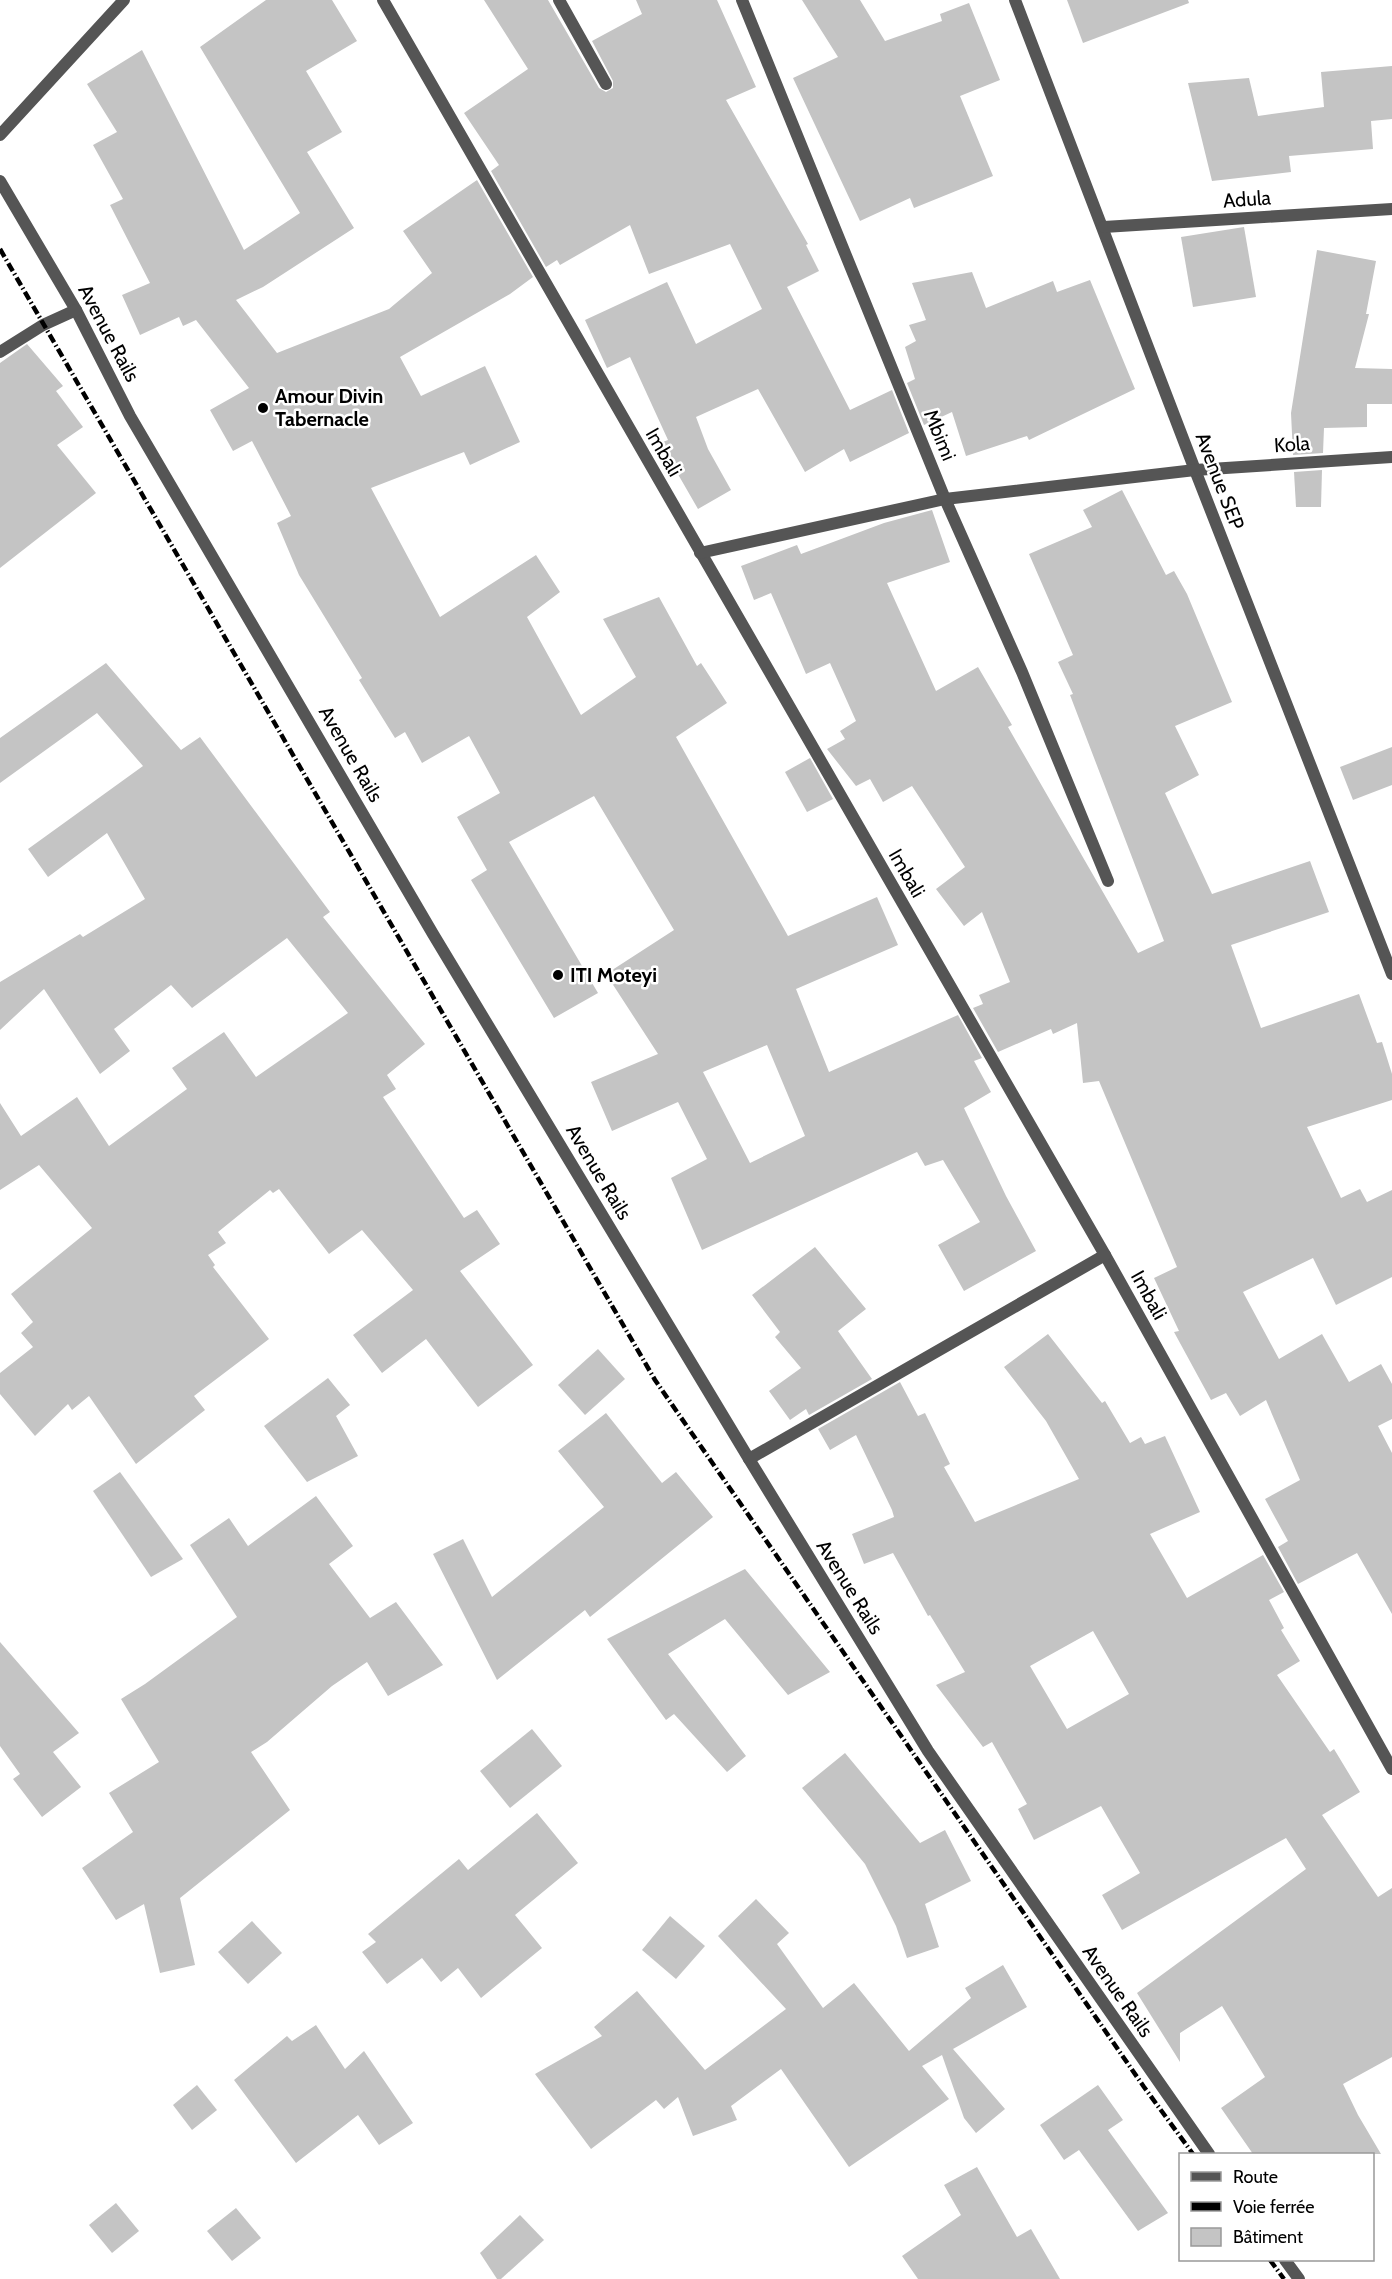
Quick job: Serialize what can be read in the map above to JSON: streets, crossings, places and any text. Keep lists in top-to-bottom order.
{
  "streets": {
    "street": [
      "Adula",
      "Avenue Rails",
      "Mbimi",
      "Kola",
      "Imbali",
      "Avenue SEP"
    ]
  },
  "crossings": [
    ["Adula", "Avenue SEP"],
    ["Mbimi", "Kola"],
    ["Kola", "Imbali"],
    ["Kola", "Avenue SEP"]
  ],
  "places": ["Amour Divin Tabernacle", "ITI Moteyi"],
  "legend": ["Route", "Voie ferrée", "Bâtiment"]
}
